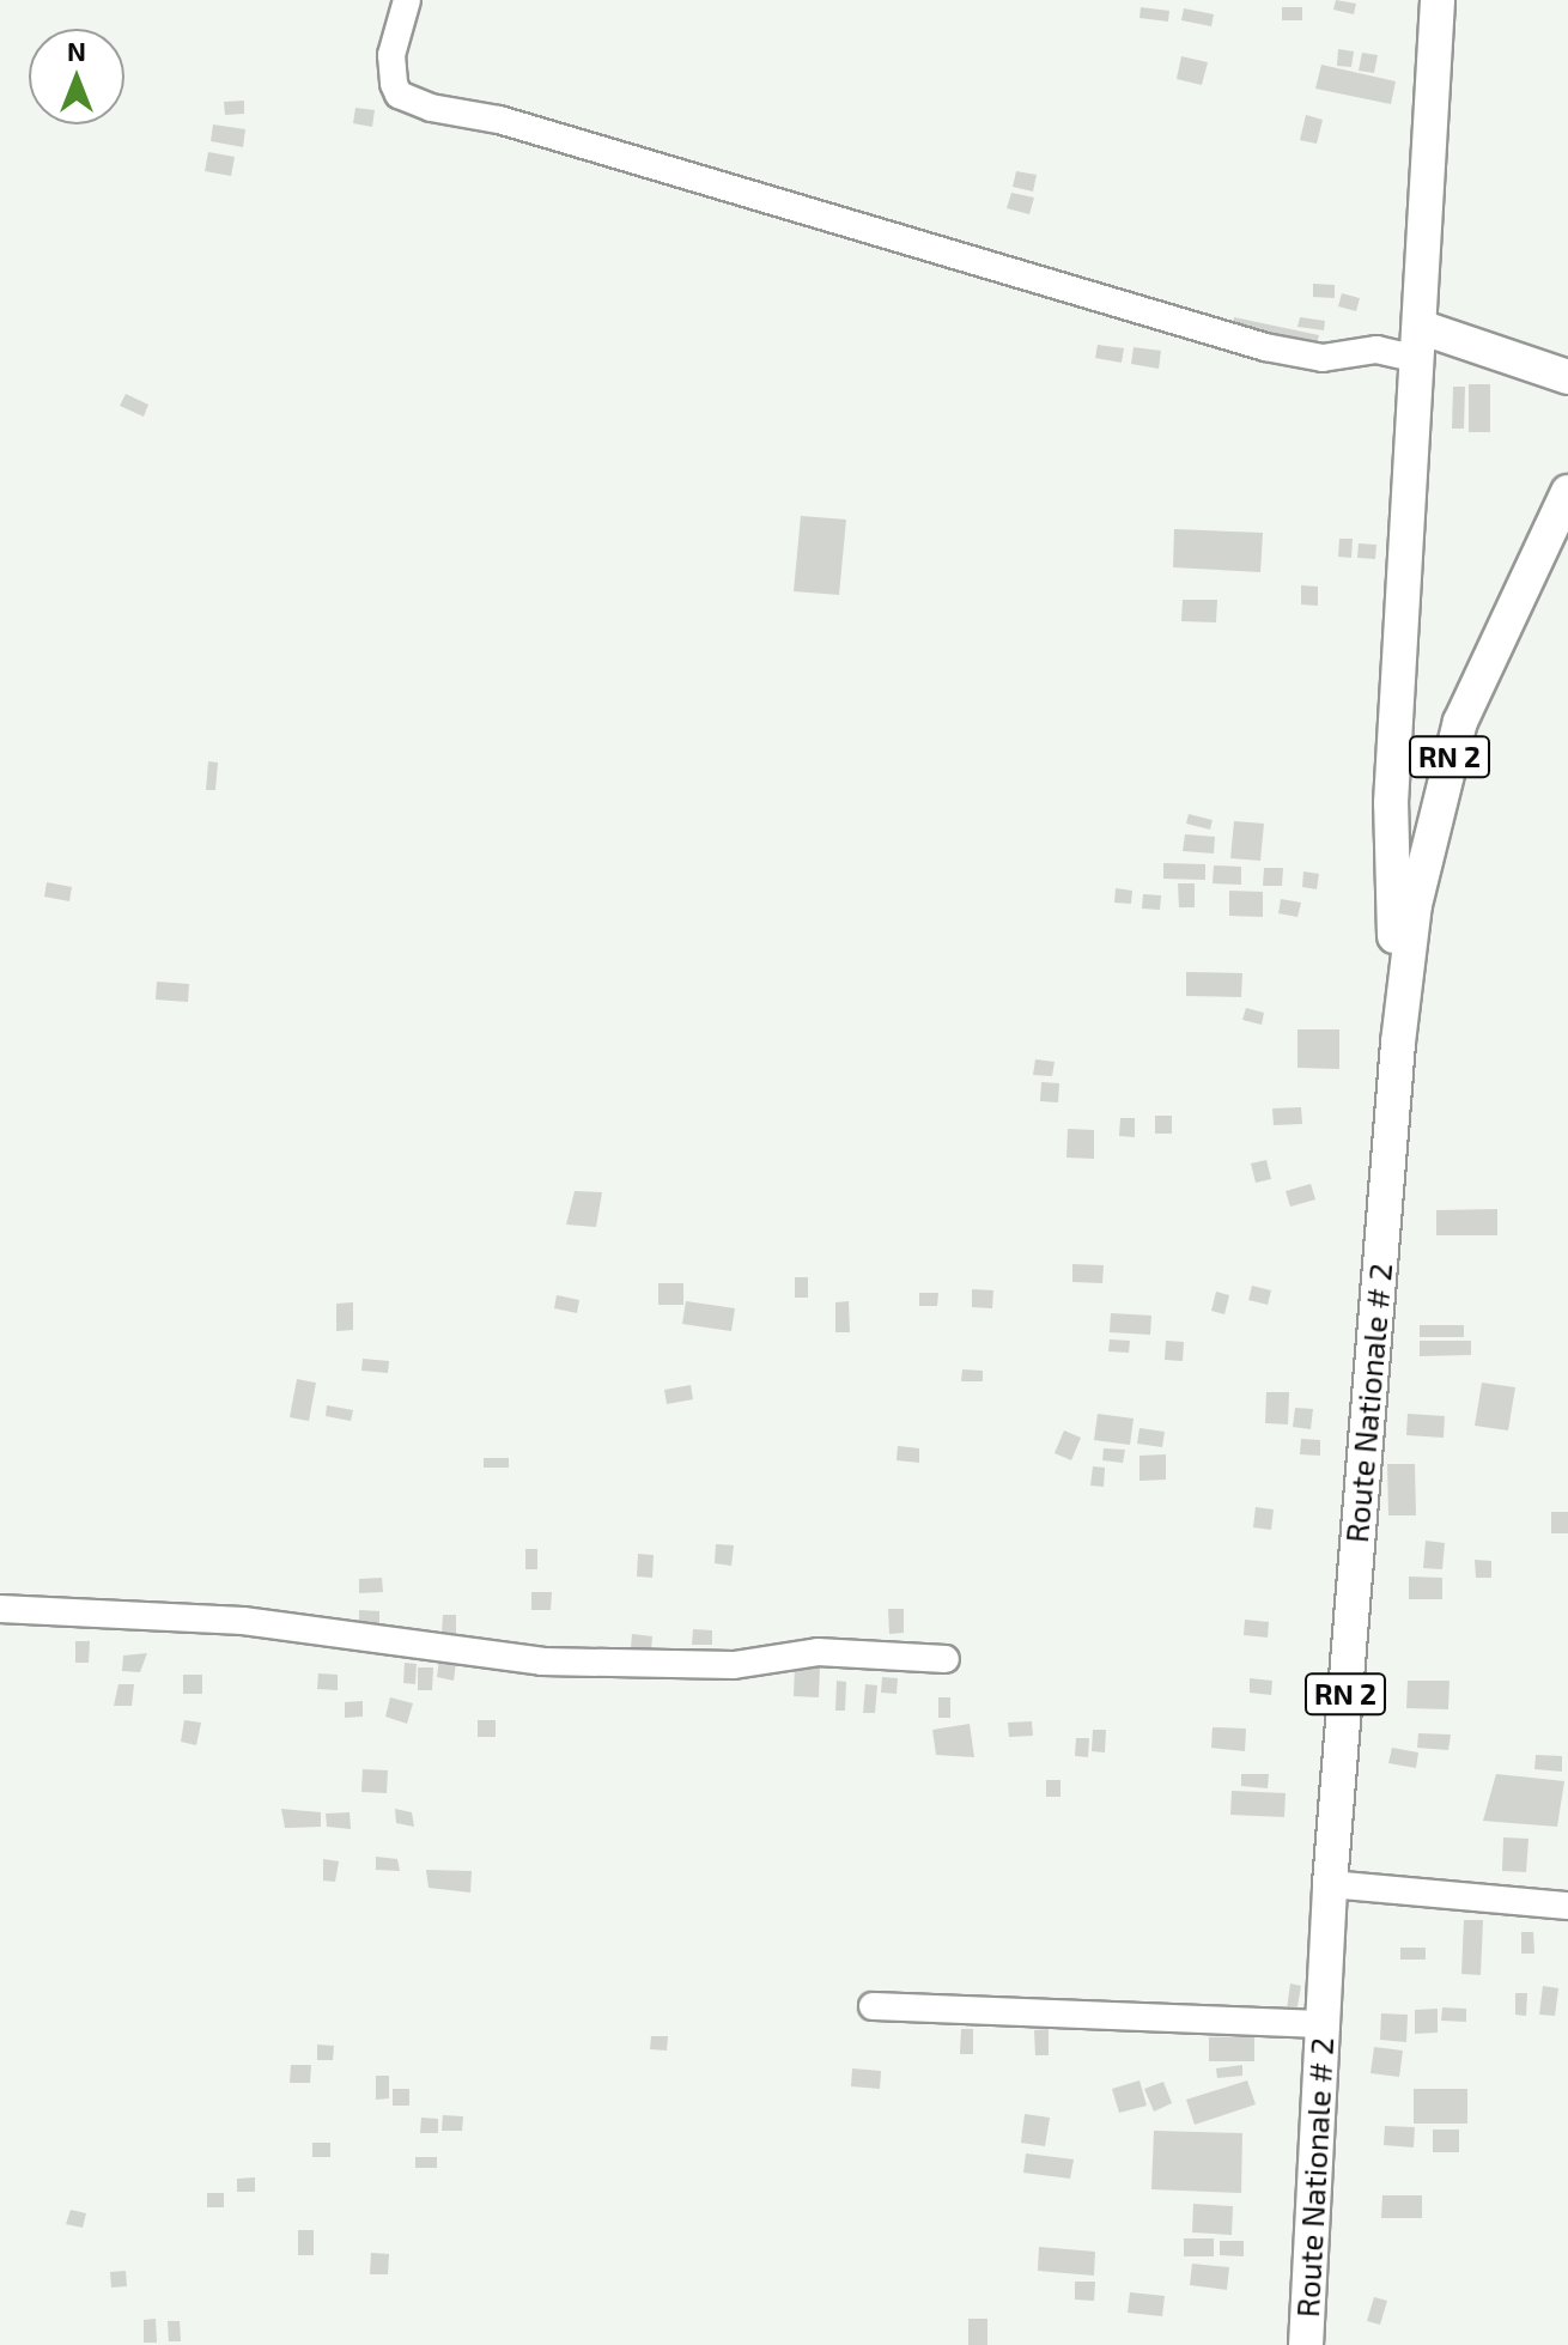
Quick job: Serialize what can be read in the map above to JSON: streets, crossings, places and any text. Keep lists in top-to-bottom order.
{
  "streets": {
    "main road": ["RN 2", "Route Nationale # 2"]
  },
  "north": "top"
}
